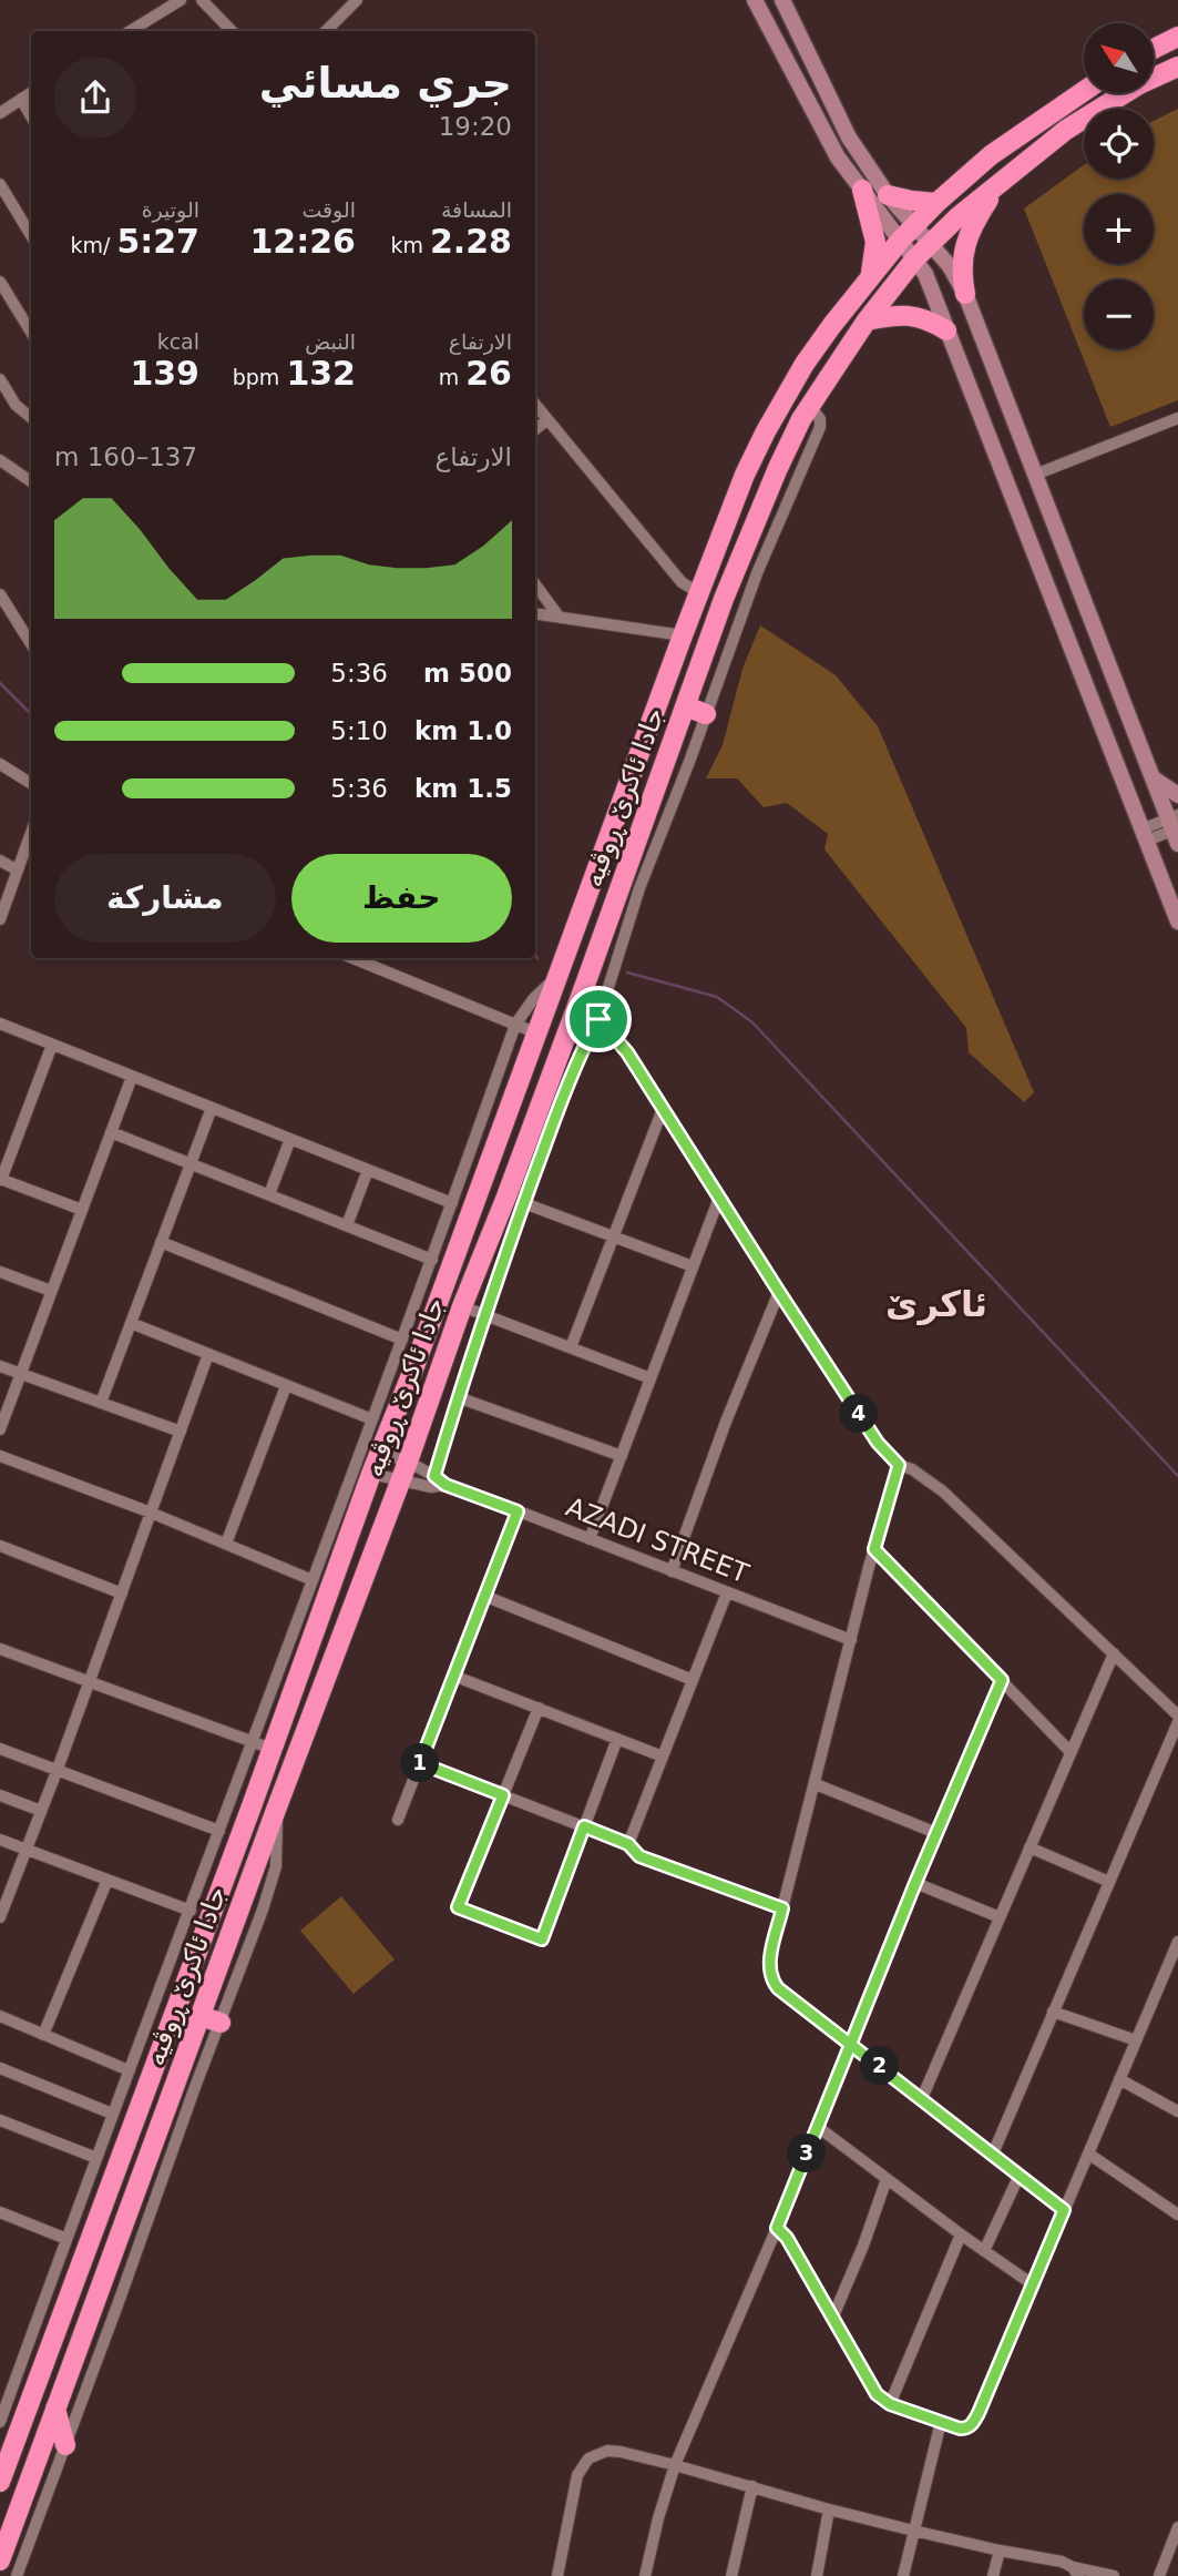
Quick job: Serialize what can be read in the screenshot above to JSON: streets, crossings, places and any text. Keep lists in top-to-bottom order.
{
  "streets": {
    "highway": ["جادا ئاکرێ ڕوڤیە"],
    "street": ["AZADI STREET"]
  },
  "crossings": [
    ["جادا ئاکرێ ڕوڤیە", "AZADI STREET"]
  ],
  "districts": ["ئاکرێ"],
  "north": "top left",
  "page": {
    "map_buttons": ["+", "−"],
    "heading": ["جري مسائي", "19:20"],
    "stats": [
      ["المسافة", "2.28 km"],
      ["الوقت", "12:26"],
      ["الوتيرة", "5:27 /km"],
      ["الارتفاع", "26 m"],
      ["النبض", "132 bpm"],
      ["kcal", "139"]
    ],
    "chart": ["الارتفاع", "137–160 m"],
    "list": [
      {
        "name": "500 m",
        "note": "5:36"
      },
      {
        "name": "1.0 km",
        "note": "5:10"
      },
      {
        "name": "1.5 km",
        "note": "5:36"
      }
    ],
    "buttons": ["حفظ", "مشاركة"],
    "pins": [
      "4",
      "1",
      "2",
      "3"
    ]
  }
}
